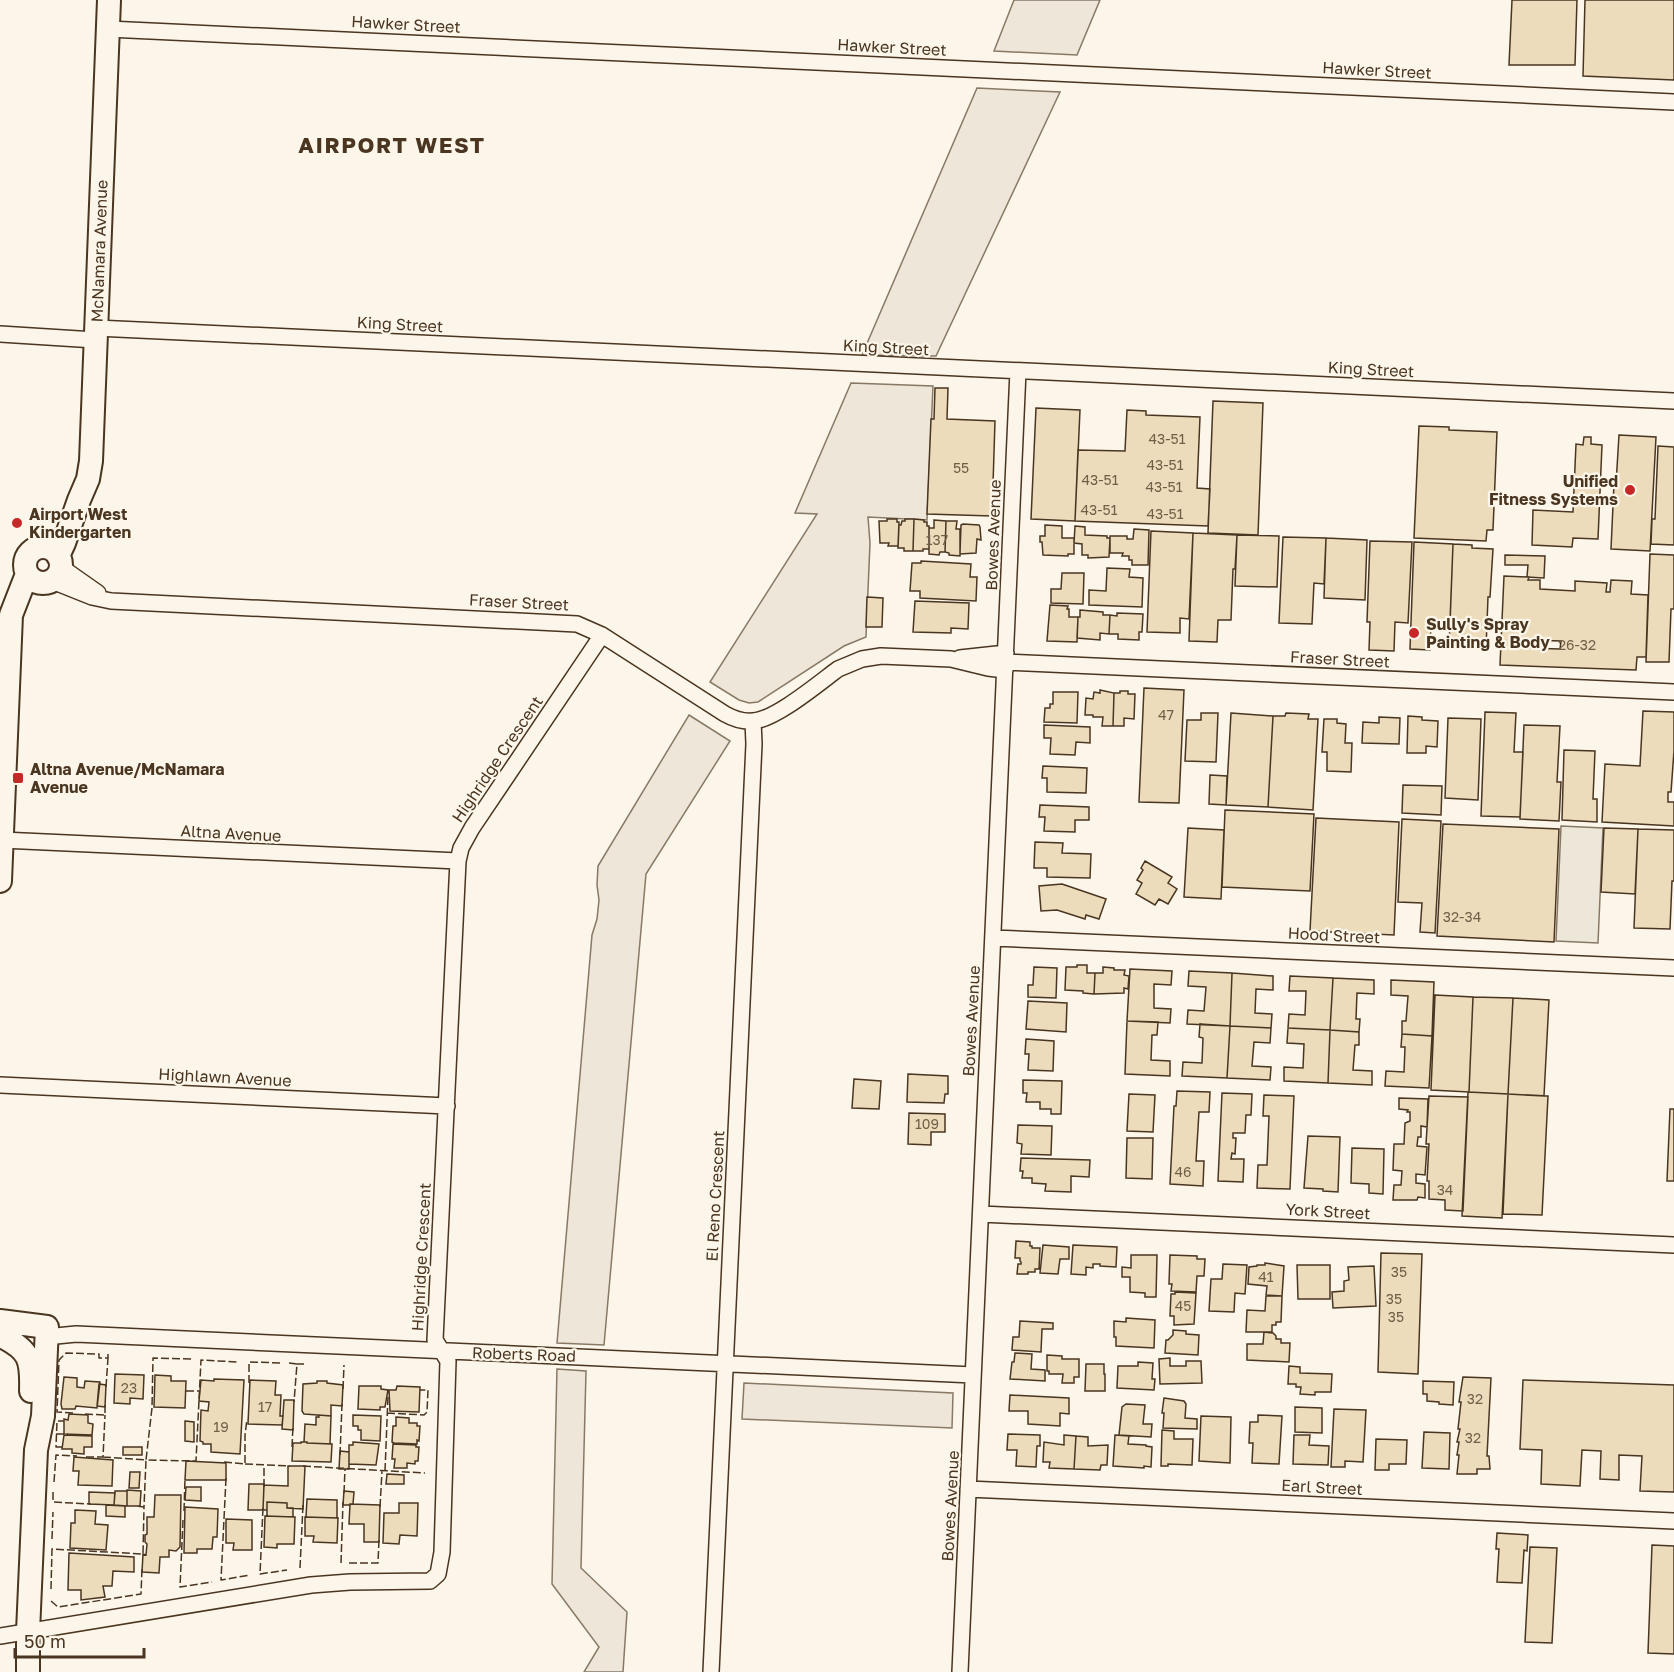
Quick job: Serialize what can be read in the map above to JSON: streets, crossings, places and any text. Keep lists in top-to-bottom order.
{
  "streets": {
    "street": [
      "Hawker Street",
      "McNamara Avenue",
      "King Street",
      "Bowes Avenue",
      "Fraser Street",
      "Highridge Crescent",
      "Altna Avenue",
      "Hood Street",
      "Highlawn Avenue",
      "El Reno Crescent",
      "York Street",
      "Roberts Road",
      "Earl Street"
    ]
  },
  "crossings": [
    ["Hawker Street", "McNamara Avenue"],
    ["McNamara Avenue", "King Street"],
    ["McNamara Avenue", "Fraser Street"],
    ["McNamara Avenue", "Altna Avenue"],
    ["King Street", "Bowes Avenue"],
    ["Bowes Avenue", "Fraser Street"],
    ["Bowes Avenue", "Hood Street"],
    ["Bowes Avenue", "York Street"],
    ["Bowes Avenue", "Roberts Road"],
    ["Bowes Avenue", "Earl Street"],
    ["Fraser Street", "Highridge Crescent"],
    ["Fraser Street", "El Reno Crescent"],
    ["Highridge Crescent", "Altna Avenue"],
    ["Highridge Crescent", "Highlawn Avenue"],
    ["Highridge Crescent", "Roberts Road"],
    ["El Reno Crescent", "Roberts Road"]
  ],
  "districts": ["AIRPORT WEST"],
  "places": {
    "other": ["Unified Fitness Systems", "Airport West Kindergarten", "Sully's Spray Painting & Body"],
    "transit": ["Altna Avenue/McNamara Avenue"]
  },
  "house_numbers": [
    "43-51",
    "43-51",
    "55",
    "43-51",
    "43-51",
    "43-51",
    "43-51",
    "137",
    "26-32",
    "47",
    "32-34",
    "109",
    "46",
    "34",
    "35",
    "41",
    "35",
    "45",
    "35",
    "23",
    "32",
    "17",
    "19",
    "32"
  ],
  "scale_bar": "50 m"
}
